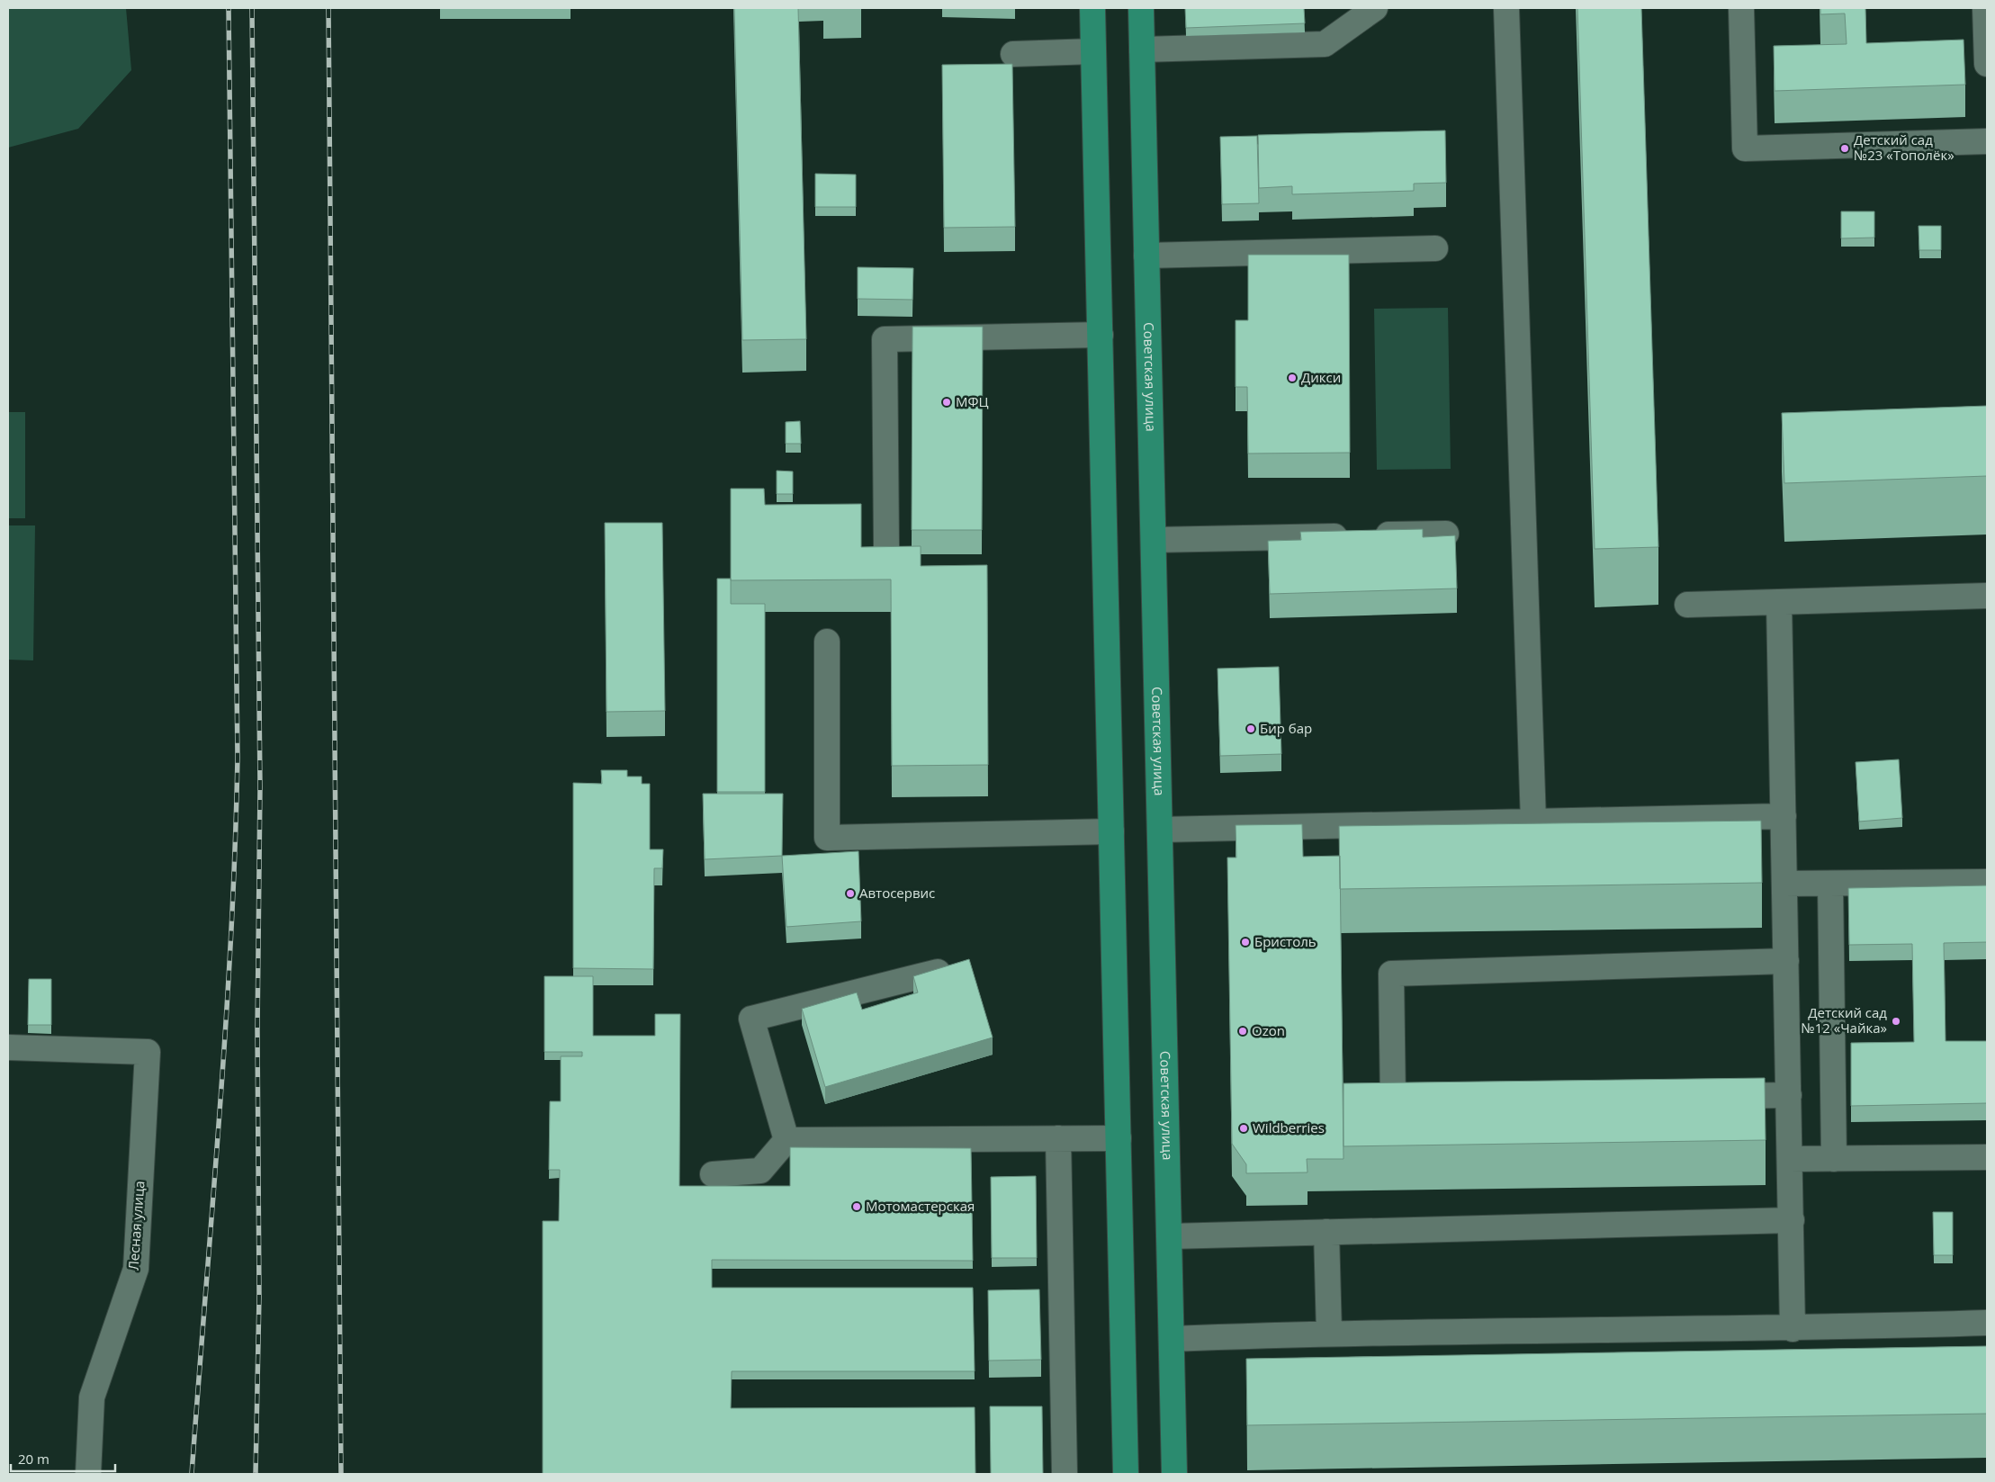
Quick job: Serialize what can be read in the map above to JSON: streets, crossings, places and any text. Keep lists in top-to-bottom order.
{
  "streets": {
    "main road": ["Советская улица"],
    "street": ["Лесная улица"]
  },
  "places": [
    "Детский сад №23 «Тополёк»",
    "Дикси",
    "МФЦ",
    "Бир бар",
    "Автосервис",
    "Бристоль",
    "Детский сад №12 «Чайка»",
    "Ozon",
    "Wildberries",
    "Мотомастерская"
  ],
  "scale_bar": "20 m"
}
